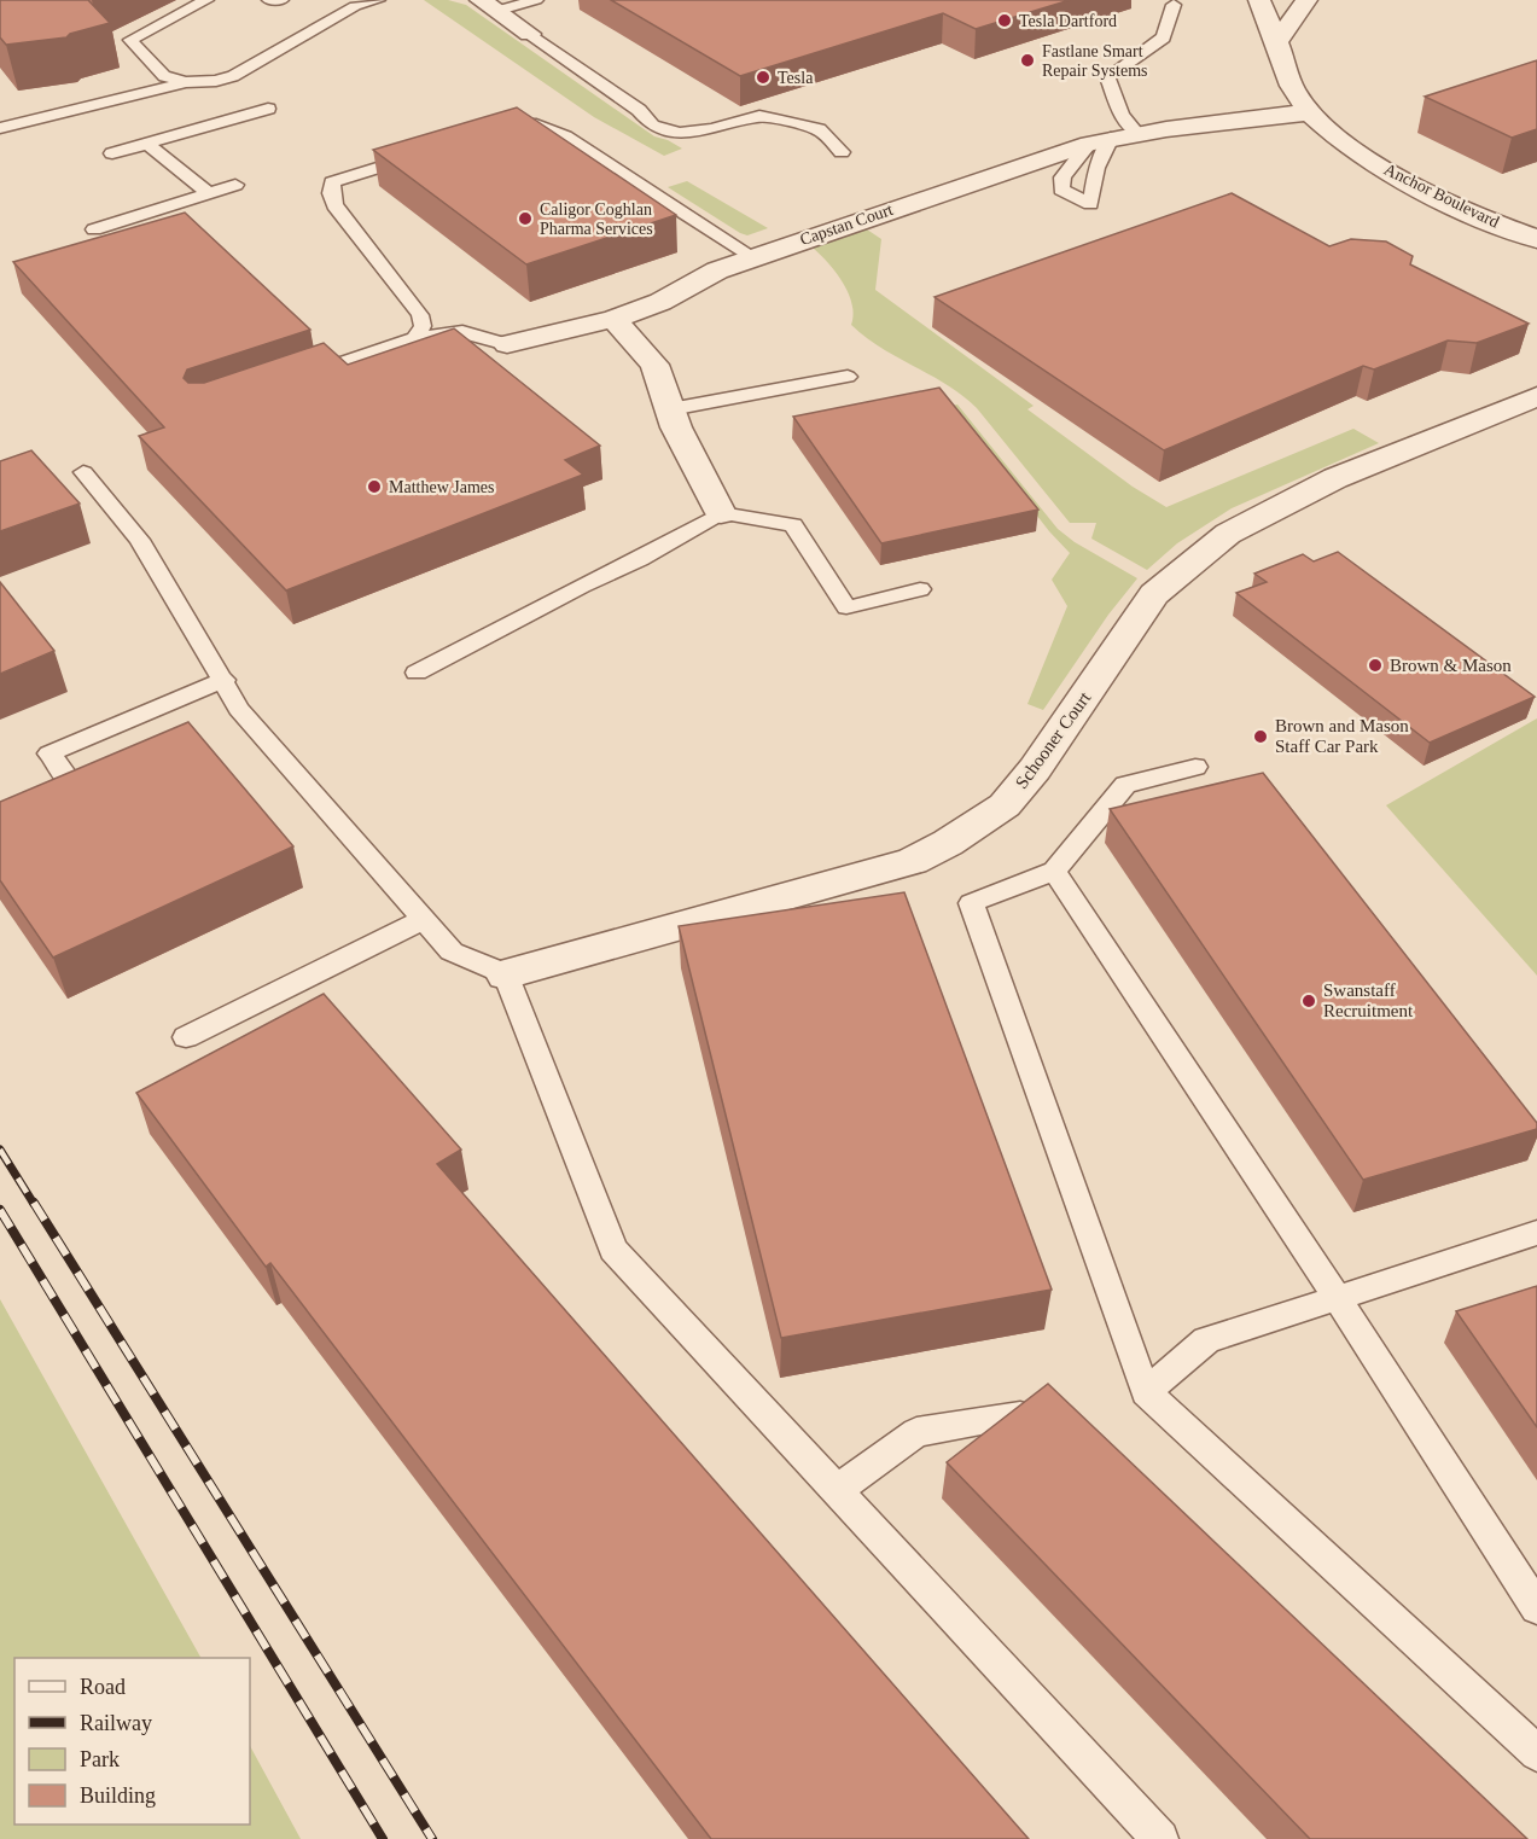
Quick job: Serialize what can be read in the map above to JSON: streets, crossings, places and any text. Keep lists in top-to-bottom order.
{
  "streets": {
    "street": ["Anchor Boulevard", "Capstan Court", "Schooner Court"]
  },
  "crossings": [
    ["Anchor Boulevard", "Capstan Court"]
  ],
  "places": [
    "Tesla Dartford",
    "Fastlane Smart Repair Systems",
    "Tesla",
    "Caligor Coghlan Pharma Services",
    "Matthew James",
    "Brown & Mason",
    "Brown and Mason Staff Car Park",
    "Swanstaff Recruitment"
  ],
  "legend": [
    "Road",
    "Railway",
    "Park",
    "Building"
  ]
}
